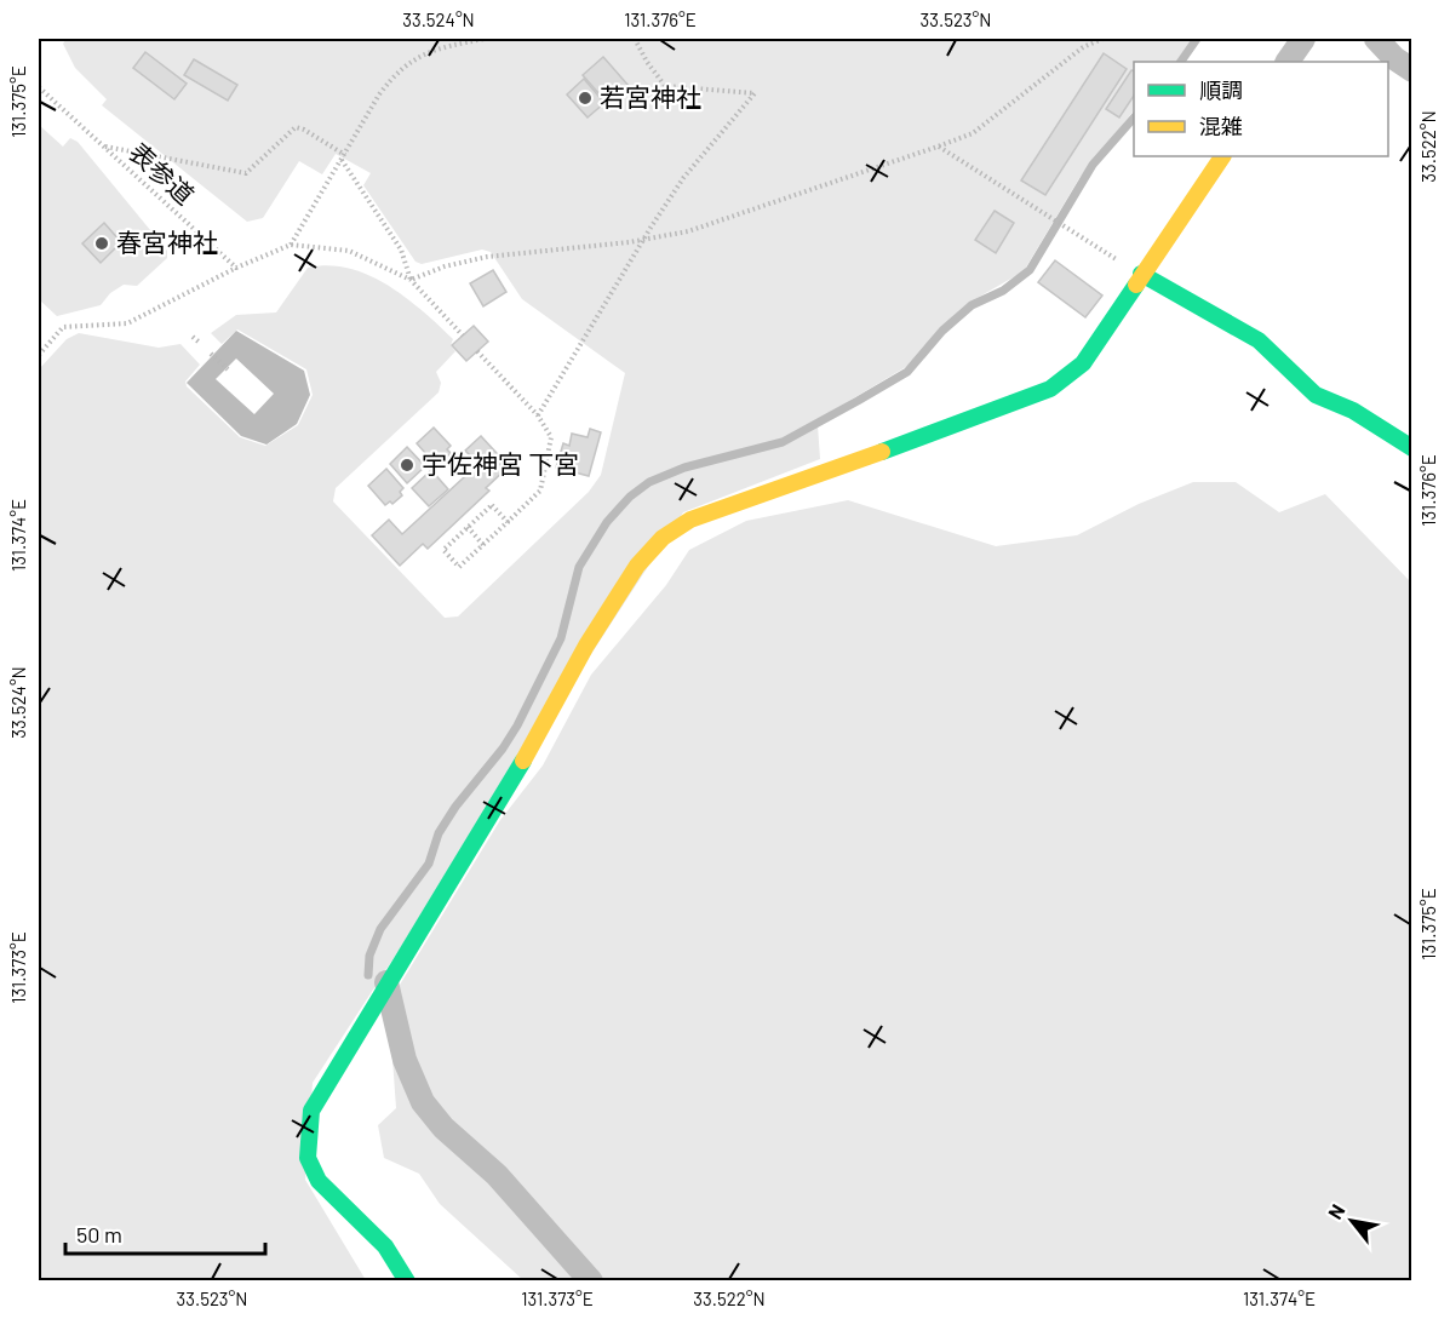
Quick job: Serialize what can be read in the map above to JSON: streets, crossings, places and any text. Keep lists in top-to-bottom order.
{
  "streets": {
    "path": ["表参道"]
  },
  "places": ["若宮神社", "春宮神社", "宇佐神宮 下宮"],
  "legend": ["順調", "混雑"],
  "scale_bar": "50 m",
  "north": "top left",
  "coordinates": [
    "33.524°N",
    "131.376°E",
    "33.523°N",
    "131.375°E",
    "33.522°N",
    "131.374°E",
    "131.373°E"
  ]
}
